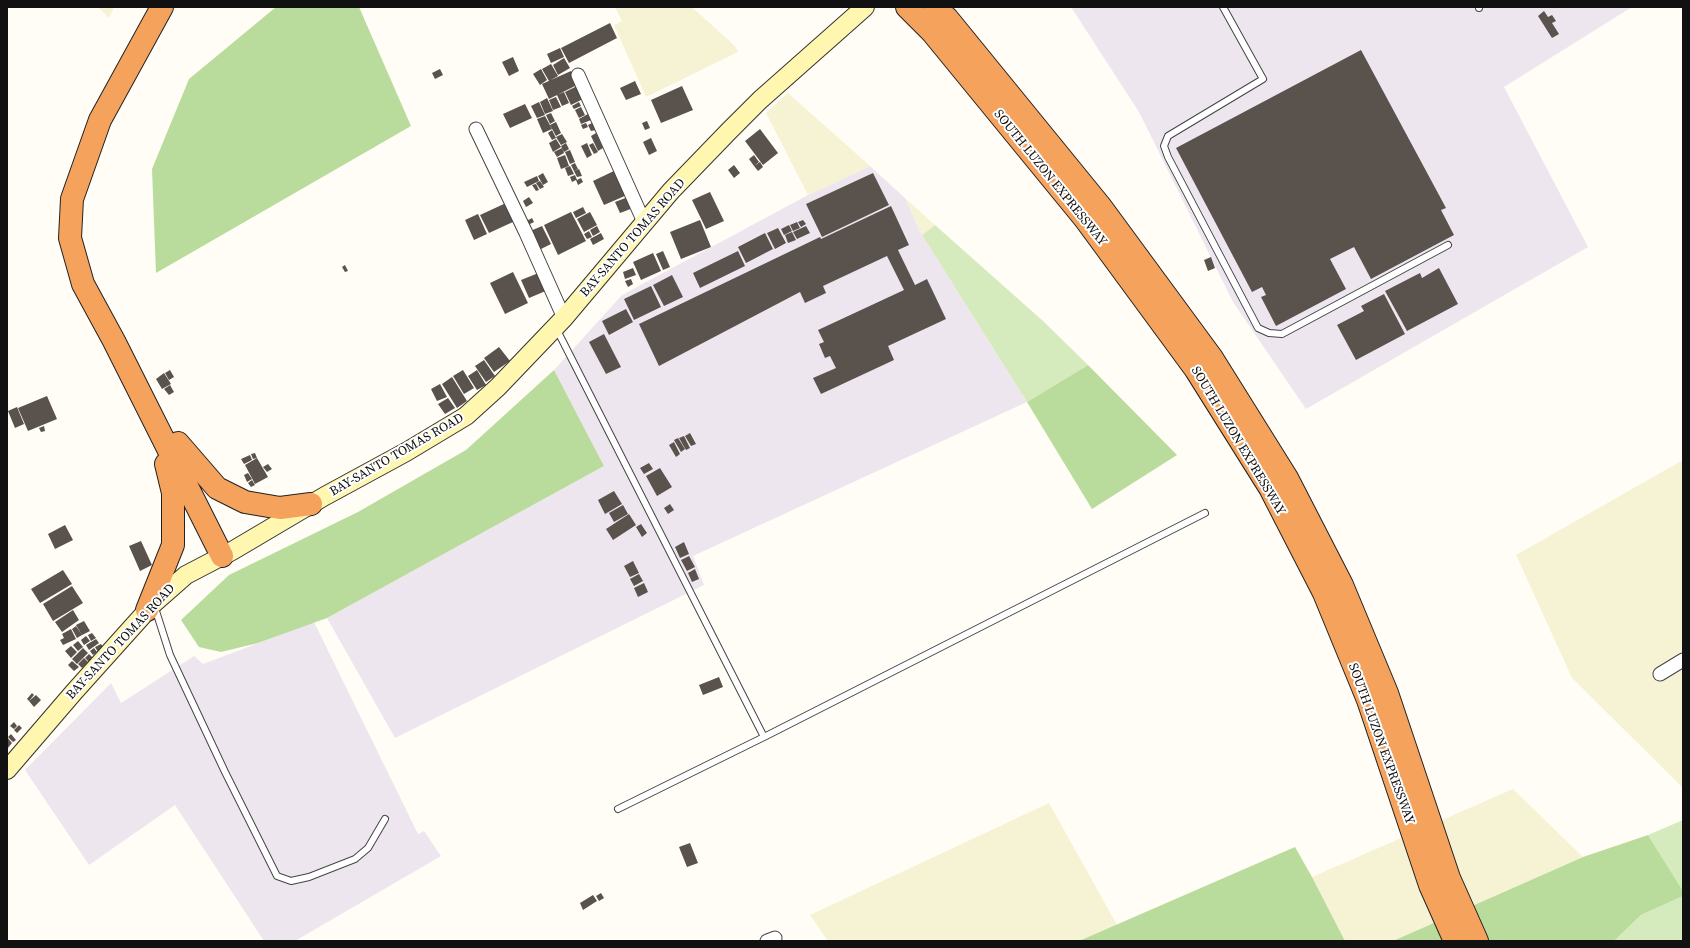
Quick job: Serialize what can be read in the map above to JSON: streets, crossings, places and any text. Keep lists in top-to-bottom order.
{
  "streets": {
    "highway": ["SOUTH LUZON EXPRESSWAY"],
    "main road": ["BAY-SANTO TOMAS ROAD"]
  }
}
